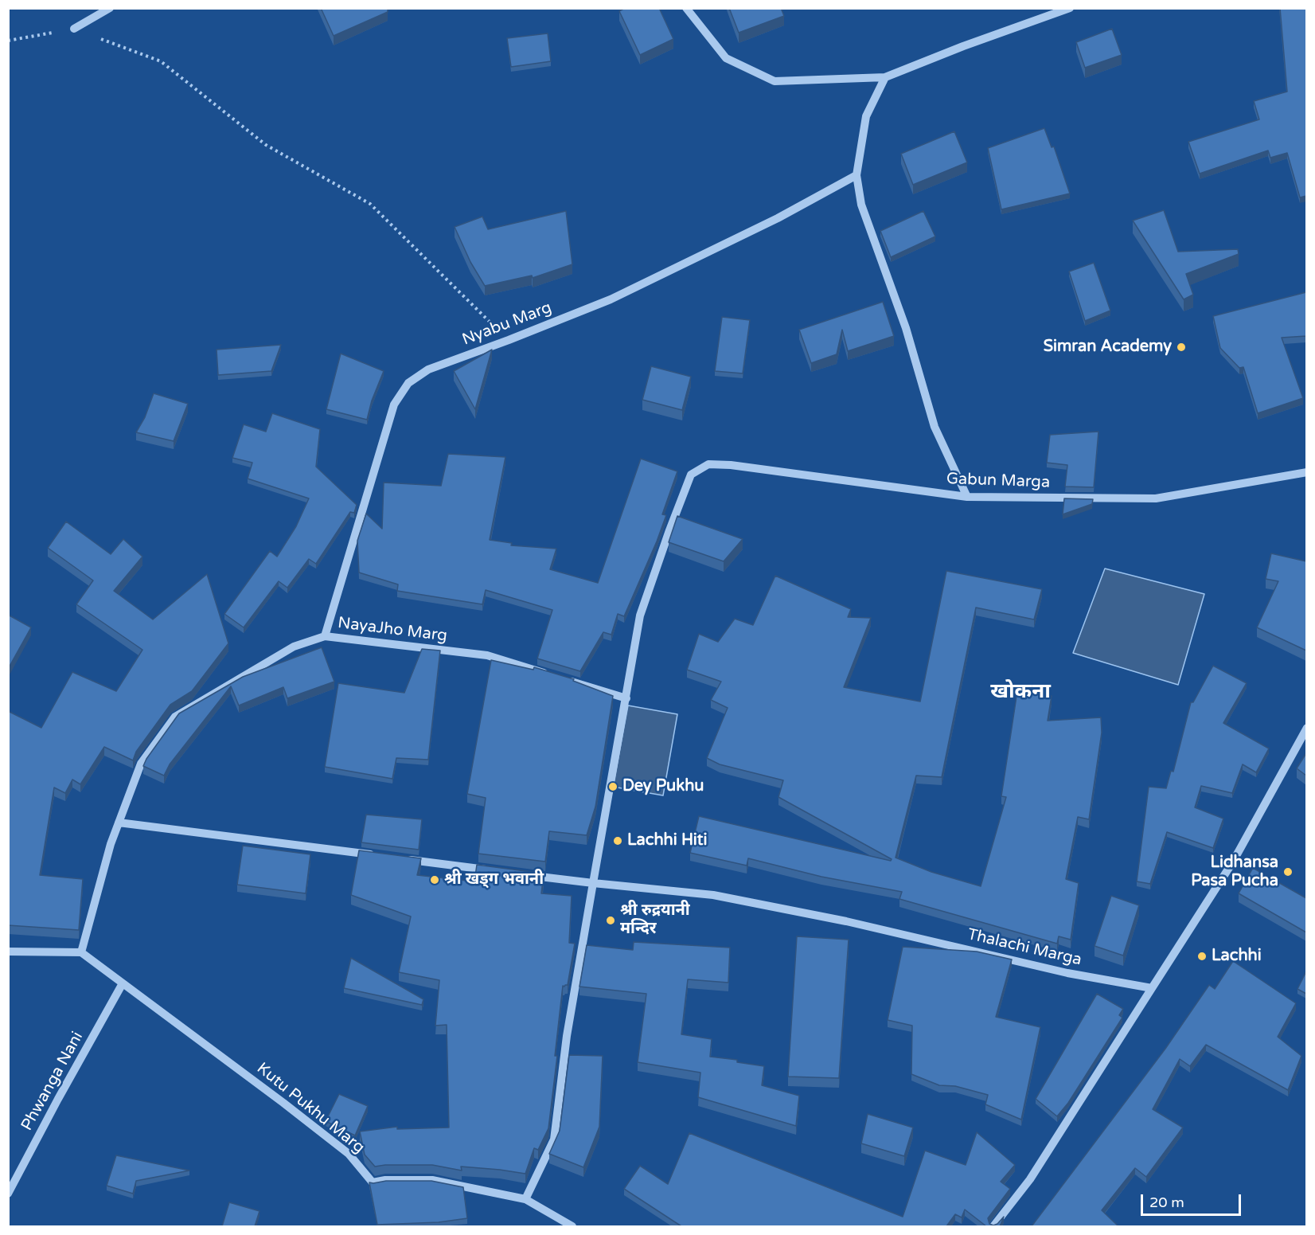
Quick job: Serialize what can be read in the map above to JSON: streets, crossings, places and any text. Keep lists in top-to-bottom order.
{
  "streets": {
    "street": [
      "Nyabu Marg",
      "Gabun Marga",
      "NayaJho Marg",
      "Thalachi Marga",
      "Phwanga Nani",
      "Kutu Pukhu Marg"
    ]
  },
  "crossings": [
    ["Nyabu Marg", "NayaJho Marg"],
    ["NayaJho Marg", "Kutu Pukhu Marg"],
    ["Phwanga Nani", "Kutu Pukhu Marg"]
  ],
  "districts": ["खोकना"],
  "places": [
    "Simran Academy",
    "Dey Pukhu",
    "Lachhi Hiti",
    "Lidhansa Pasa Pucha",
    "श्री खड्ग भवानी",
    "श्री रुद्रयानी मन्दिर",
    "Lachhi"
  ],
  "scale_bar": "20 m"
}
